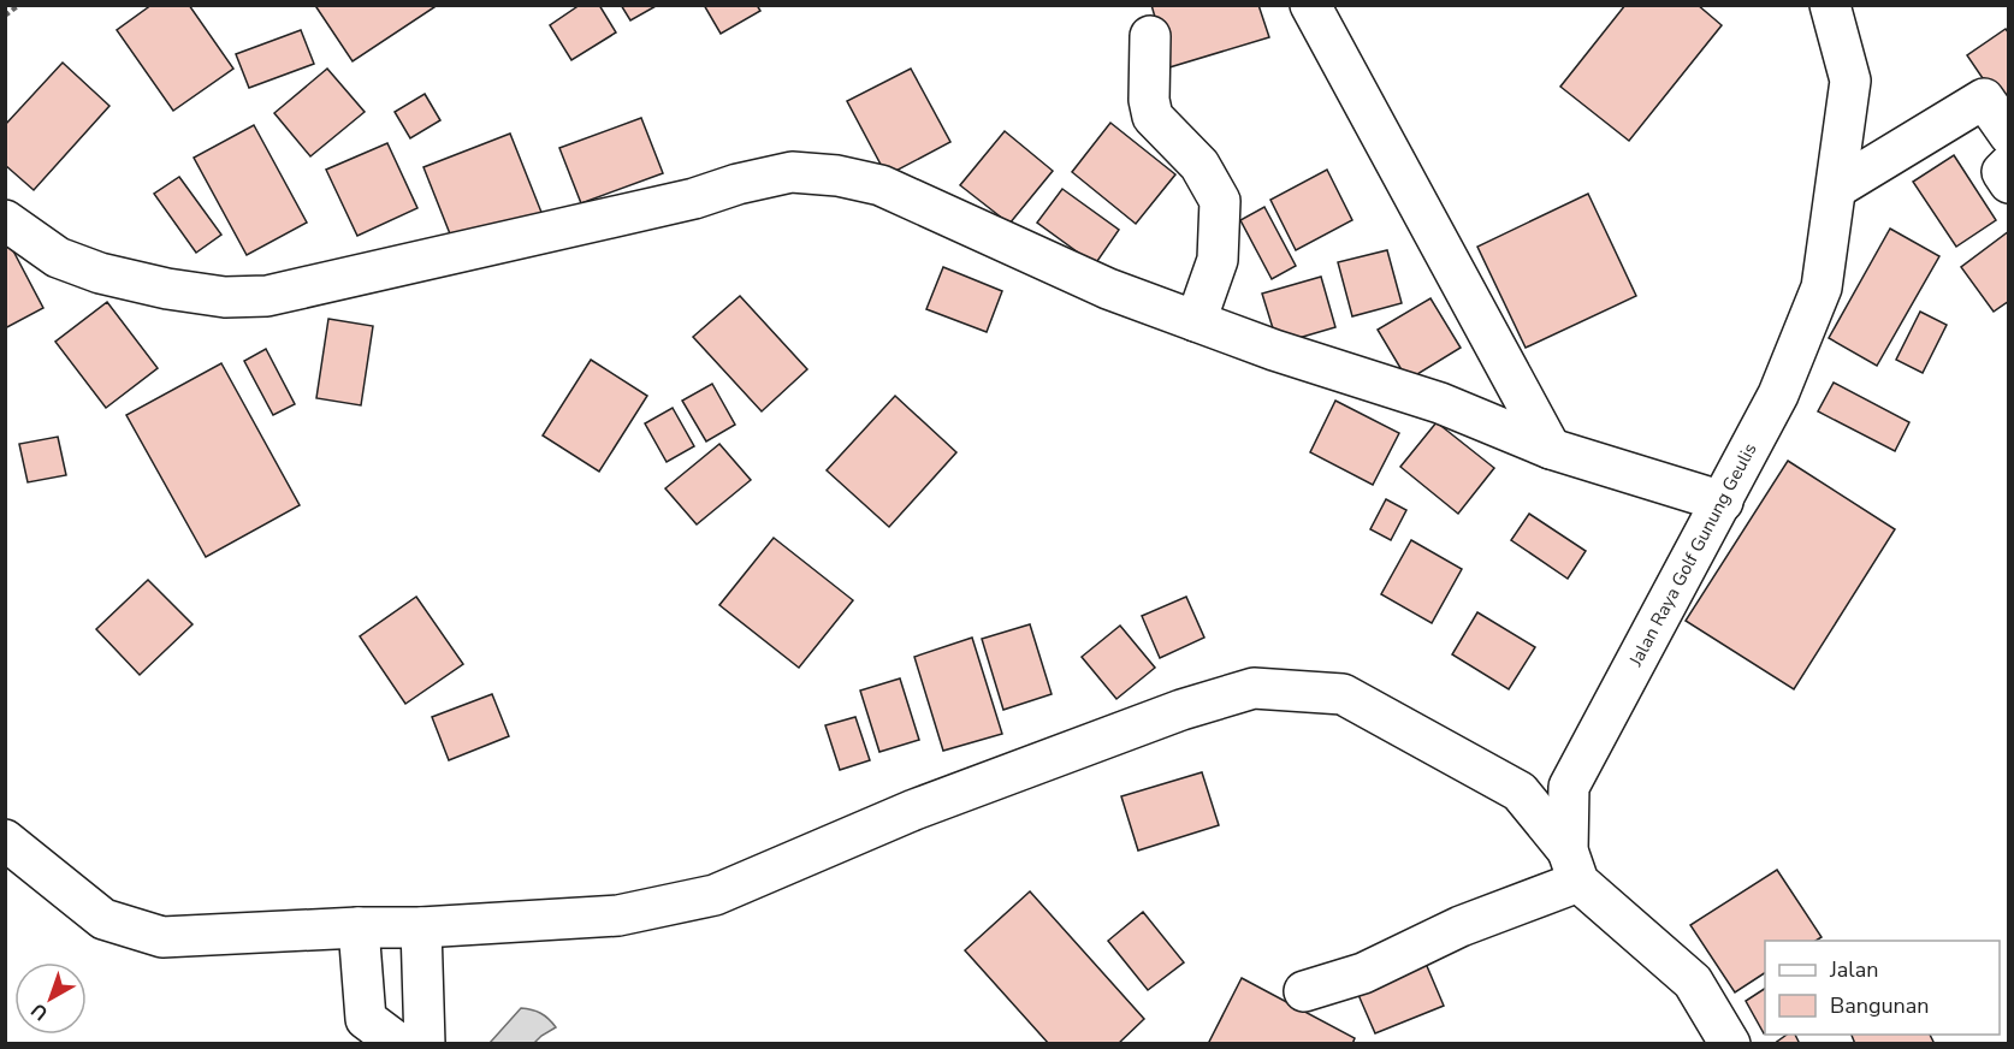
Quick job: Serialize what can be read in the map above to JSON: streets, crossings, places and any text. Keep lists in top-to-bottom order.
{
  "streets": {
    "street": ["Jalan Raya Golf Gunung Geulis"]
  },
  "legend": ["Jalan", "Bangunan"],
  "north": "bottom left"
}
